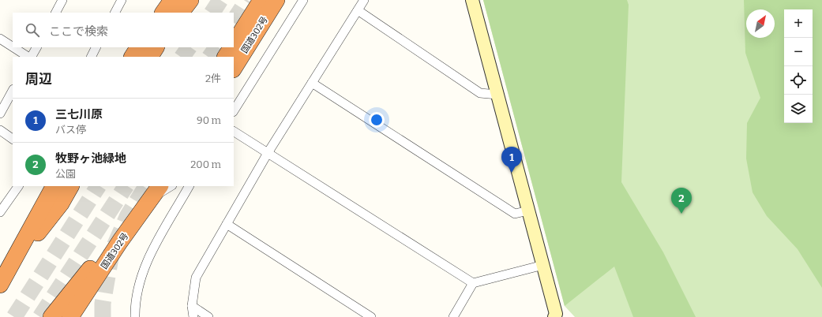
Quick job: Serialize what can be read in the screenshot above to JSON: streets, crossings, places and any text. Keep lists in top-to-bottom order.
{
  "streets": {
    "highway": ["国道302号"]
  },
  "north": "top right",
  "page": {
    "map_buttons": ["+", "−"],
    "search": "ここで検索",
    "heading": ["周辺", "2件"],
    "list": [
      {
        "mark": "1",
        "name": "三七川原",
        "note": "バス停",
        "value": "90 m"
      },
      {
        "mark": "2",
        "name": "牧野ヶ池緑地",
        "note": "公園",
        "value": "200 m"
      }
    ],
    "pins": ["1", "2"]
  }
}
